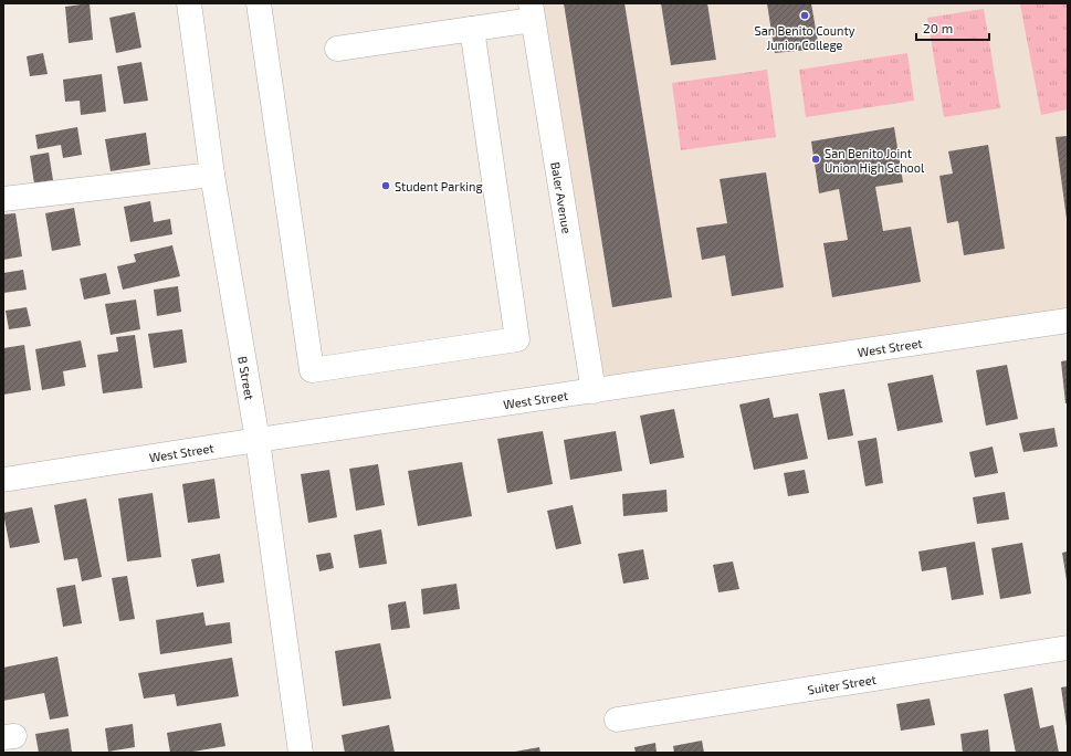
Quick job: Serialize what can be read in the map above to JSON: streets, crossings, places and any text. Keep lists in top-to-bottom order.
{
  "streets": {
    "street": [
      "Baler Avenue",
      "West Street",
      "B Street",
      "Suiter Street"
    ]
  },
  "crossings": [
    ["Baler Avenue", "West Street"],
    ["West Street", "B Street"]
  ],
  "places": ["San Benito County Junior College", "San Benito Joint Union High School", "Student Parking"],
  "scale_bar": "20 m"
}
